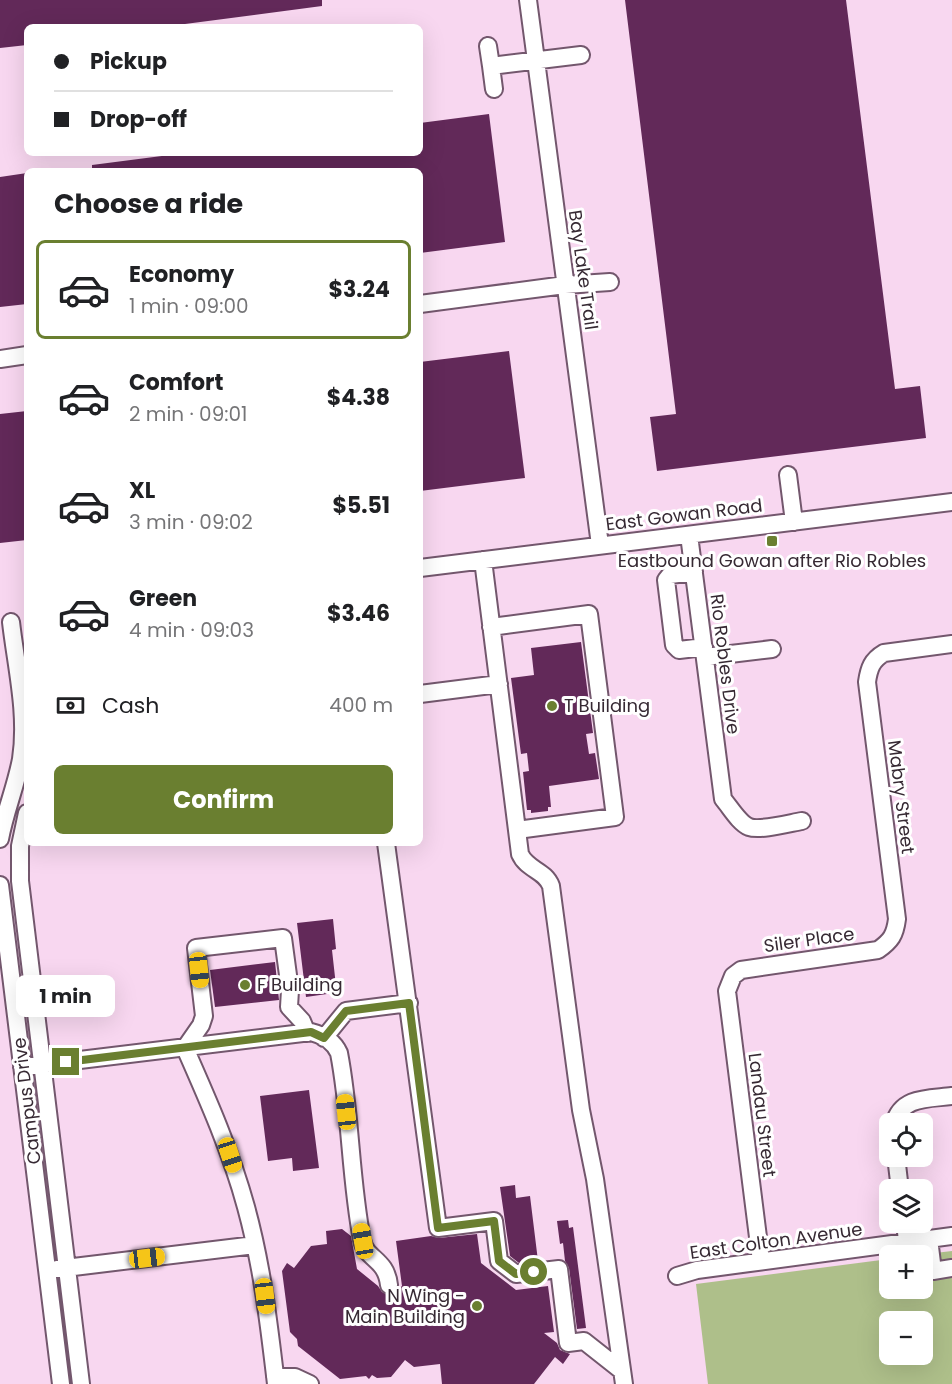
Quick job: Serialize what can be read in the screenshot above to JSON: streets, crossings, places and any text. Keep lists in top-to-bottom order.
{
  "streets": {
    "street": [
      "Bay Lake Trail",
      "East Gowan Road",
      "Rio Robles Drive",
      "Mabry Street",
      "Siler Place",
      "Campus Drive",
      "Landau Street",
      "East Colton Avenue"
    ]
  },
  "crossings": [
    ["Bay Lake Trail", "East Gowan Road"],
    ["East Gowan Road", "Rio Robles Drive"],
    ["Mabry Street", "Siler Place"],
    ["Siler Place", "Landau Street"],
    ["Landau Street", "East Colton Avenue"]
  ],
  "places": {
    "transit": ["Eastbound Gowan after Rio Robles"],
    "other": ["T Building", "F Building", "N Wing - Main Building"]
  },
  "page": {
    "banner": ["Pickup", "Drop-off"],
    "heading": "Choose a ride",
    "list": [
      {
        "name": "Economy",
        "note": "1 min · 09:00",
        "value": "$3.24"
      },
      {
        "name": "Comfort",
        "note": "2 min · 09:01",
        "value": "$4.38"
      },
      {
        "name": "XL",
        "note": "3 min · 09:02",
        "value": "$5.51"
      },
      {
        "name": "Green",
        "note": "4 min · 09:03",
        "value": "$3.46"
      }
    ],
    "pay": ["Cash", "400 m"],
    "buttons": "Confirm",
    "bubble": "1 min",
    "map_buttons": ["+", "−"]
  }
}
